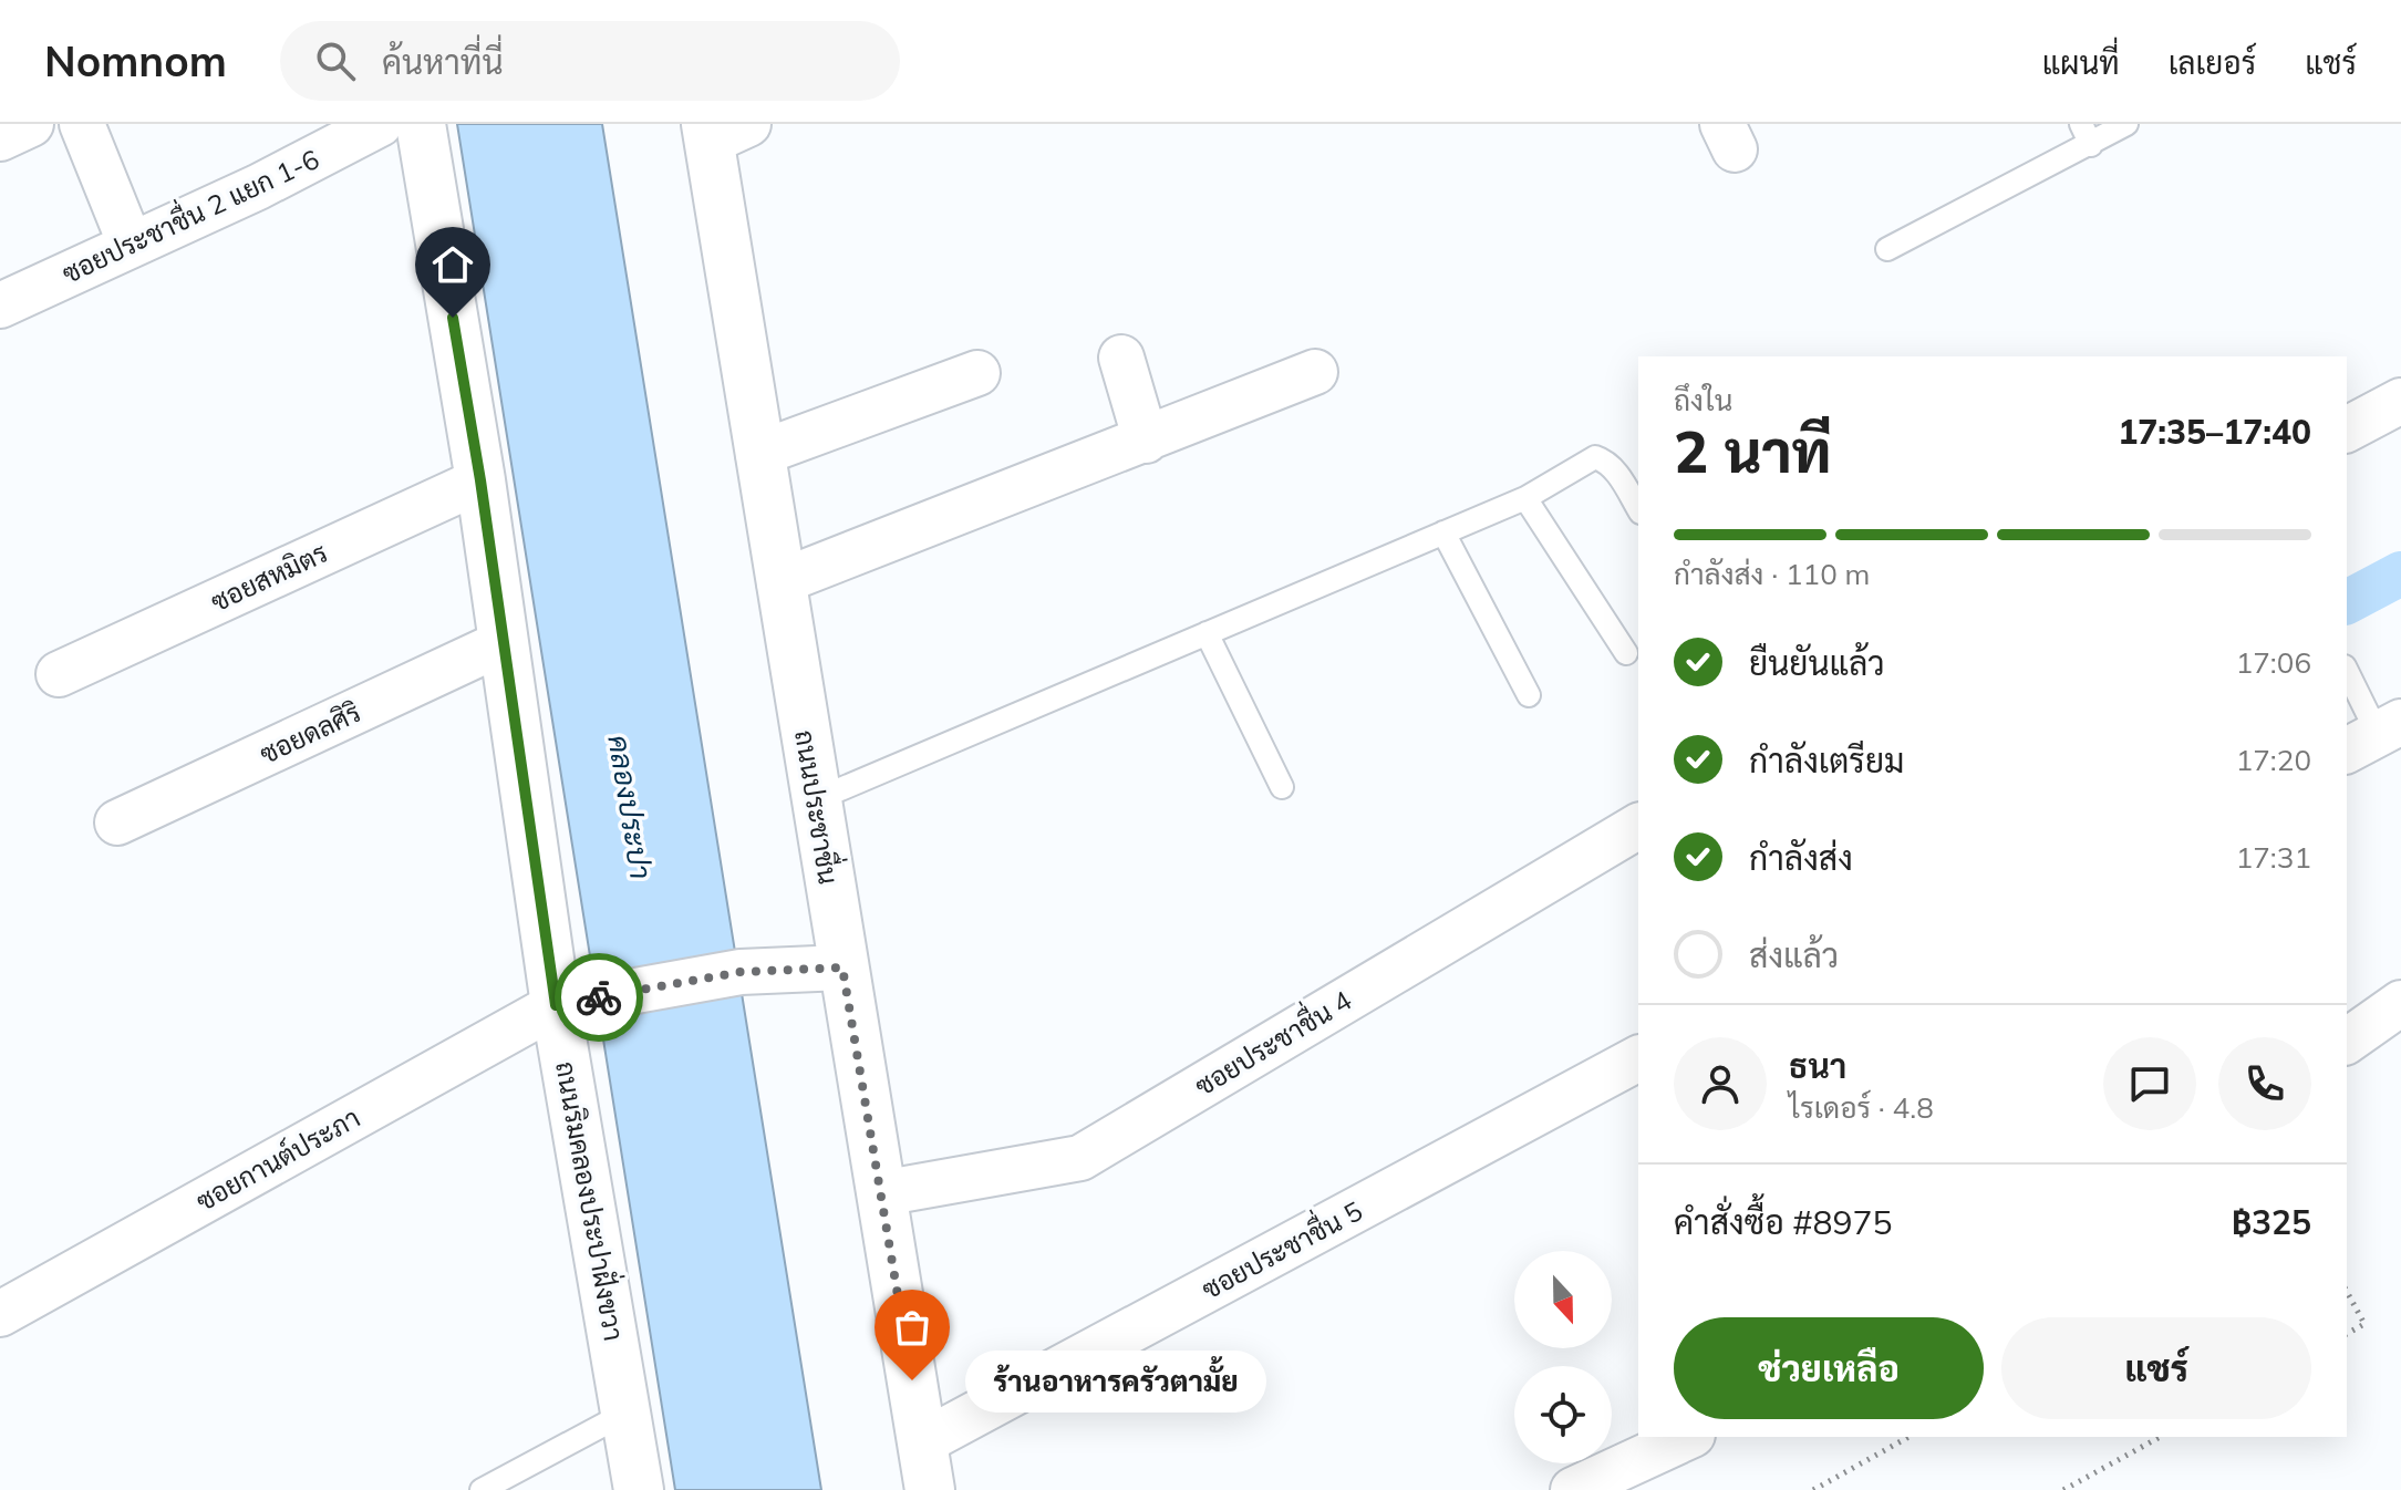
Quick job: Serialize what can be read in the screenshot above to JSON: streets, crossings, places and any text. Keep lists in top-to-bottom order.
{
  "streets": {
    "street": [
      "ซอยประชาชื่น 2 แยก 1-6",
      "ซอยสหมิตร",
      "ซอยดลศิริ",
      "ถนนประชาชื่น",
      "ซอยประชาชื่น 4",
      "ซอยกานต์ประภา",
      "ถนนริมคลองประปาฝั่งขวา",
      "ซอยประชาชื่น 5"
    ]
  },
  "crossings": [
    ["ซอยสหมิตร", "ถนนริมคลองประปาฝั่งขวา"],
    ["ซอยดลศิริ", "ถนนริมคลองประปาฝั่งขวา"],
    ["ถนนประชาชื่น", "ซอยประชาชื่น 4"],
    ["ถนนประชาชื่น", "ซอยกานต์ประภา"],
    ["ถนนประชาชื่น", "ซอยประชาชื่น 5"],
    ["ซอยกานต์ประภา", "ถนนริมคลองประปาฝั่งขวา"]
  ],
  "water": ["คลองประปา"],
  "places": ["ร้านอาหารครัวตามั้ย"],
  "north": "bottom",
  "page": {
    "header": "Nomnom",
    "search": "ค้นหาที่นี่",
    "nav": ["แผนที่", "เลเยอร์", "แชร์"],
    "heading": ["2 นาที", "ถึงใน", "17:35–17:40"],
    "panel": [
      "ธนา",
      "ไรเดอร์ · 4.8",
      "คำสั่งซื้อ #8975",
      "฿325"
    ],
    "bar": "กำลังส่ง · 110 m",
    "list": [
      ["ยืนยันแล้ว", "17:06"],
      ["กำลังเตรียม", "17:20"],
      ["กำลังส่ง", "17:31"],
      "ส่งแล้ว"
    ],
    "buttons": ["ช่วยเหลือ", "แชร์"],
    "bubble": "ร้านอาหารครัวตามั้ย"
  }
}
